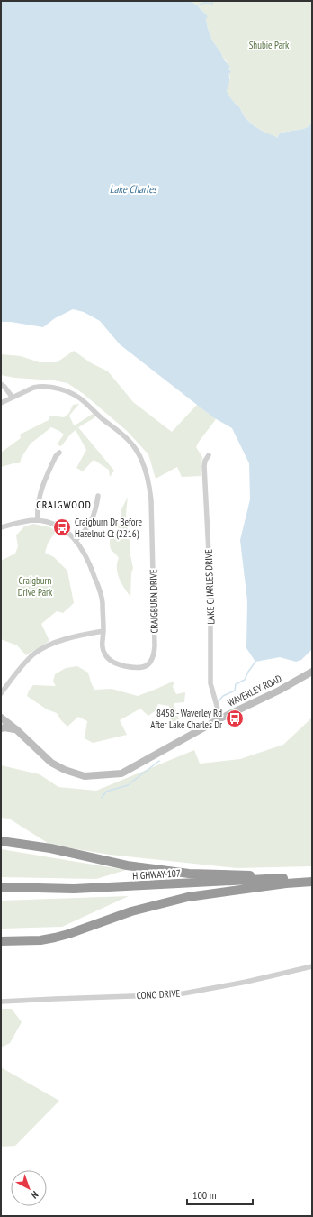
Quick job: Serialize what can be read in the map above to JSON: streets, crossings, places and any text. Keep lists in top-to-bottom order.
{
  "streets": {
    "highway": ["HIGHWAY 107"],
    "main road": ["WAVERLEY ROAD"],
    "street": ["LAKE CHARLES DRIVE", "CRAIGBURN DRIVE", "CONO DRIVE"]
  },
  "crossings": [
    ["LAKE CHARLES DRIVE", "WAVERLEY ROAD"]
  ],
  "districts": ["CRAIGWOOD"],
  "water": ["Lake Charles"],
  "parks": ["Shubie Park", "Craigburn Drive Park"],
  "places": {
    "bus stop": ["Craigburn Dr Before Hazelnut Ct (2216)", "8458 - Waverley Rd After Lake Charles Dr"]
  },
  "scale_bar": "100 m",
  "north": "bottom right"
}
